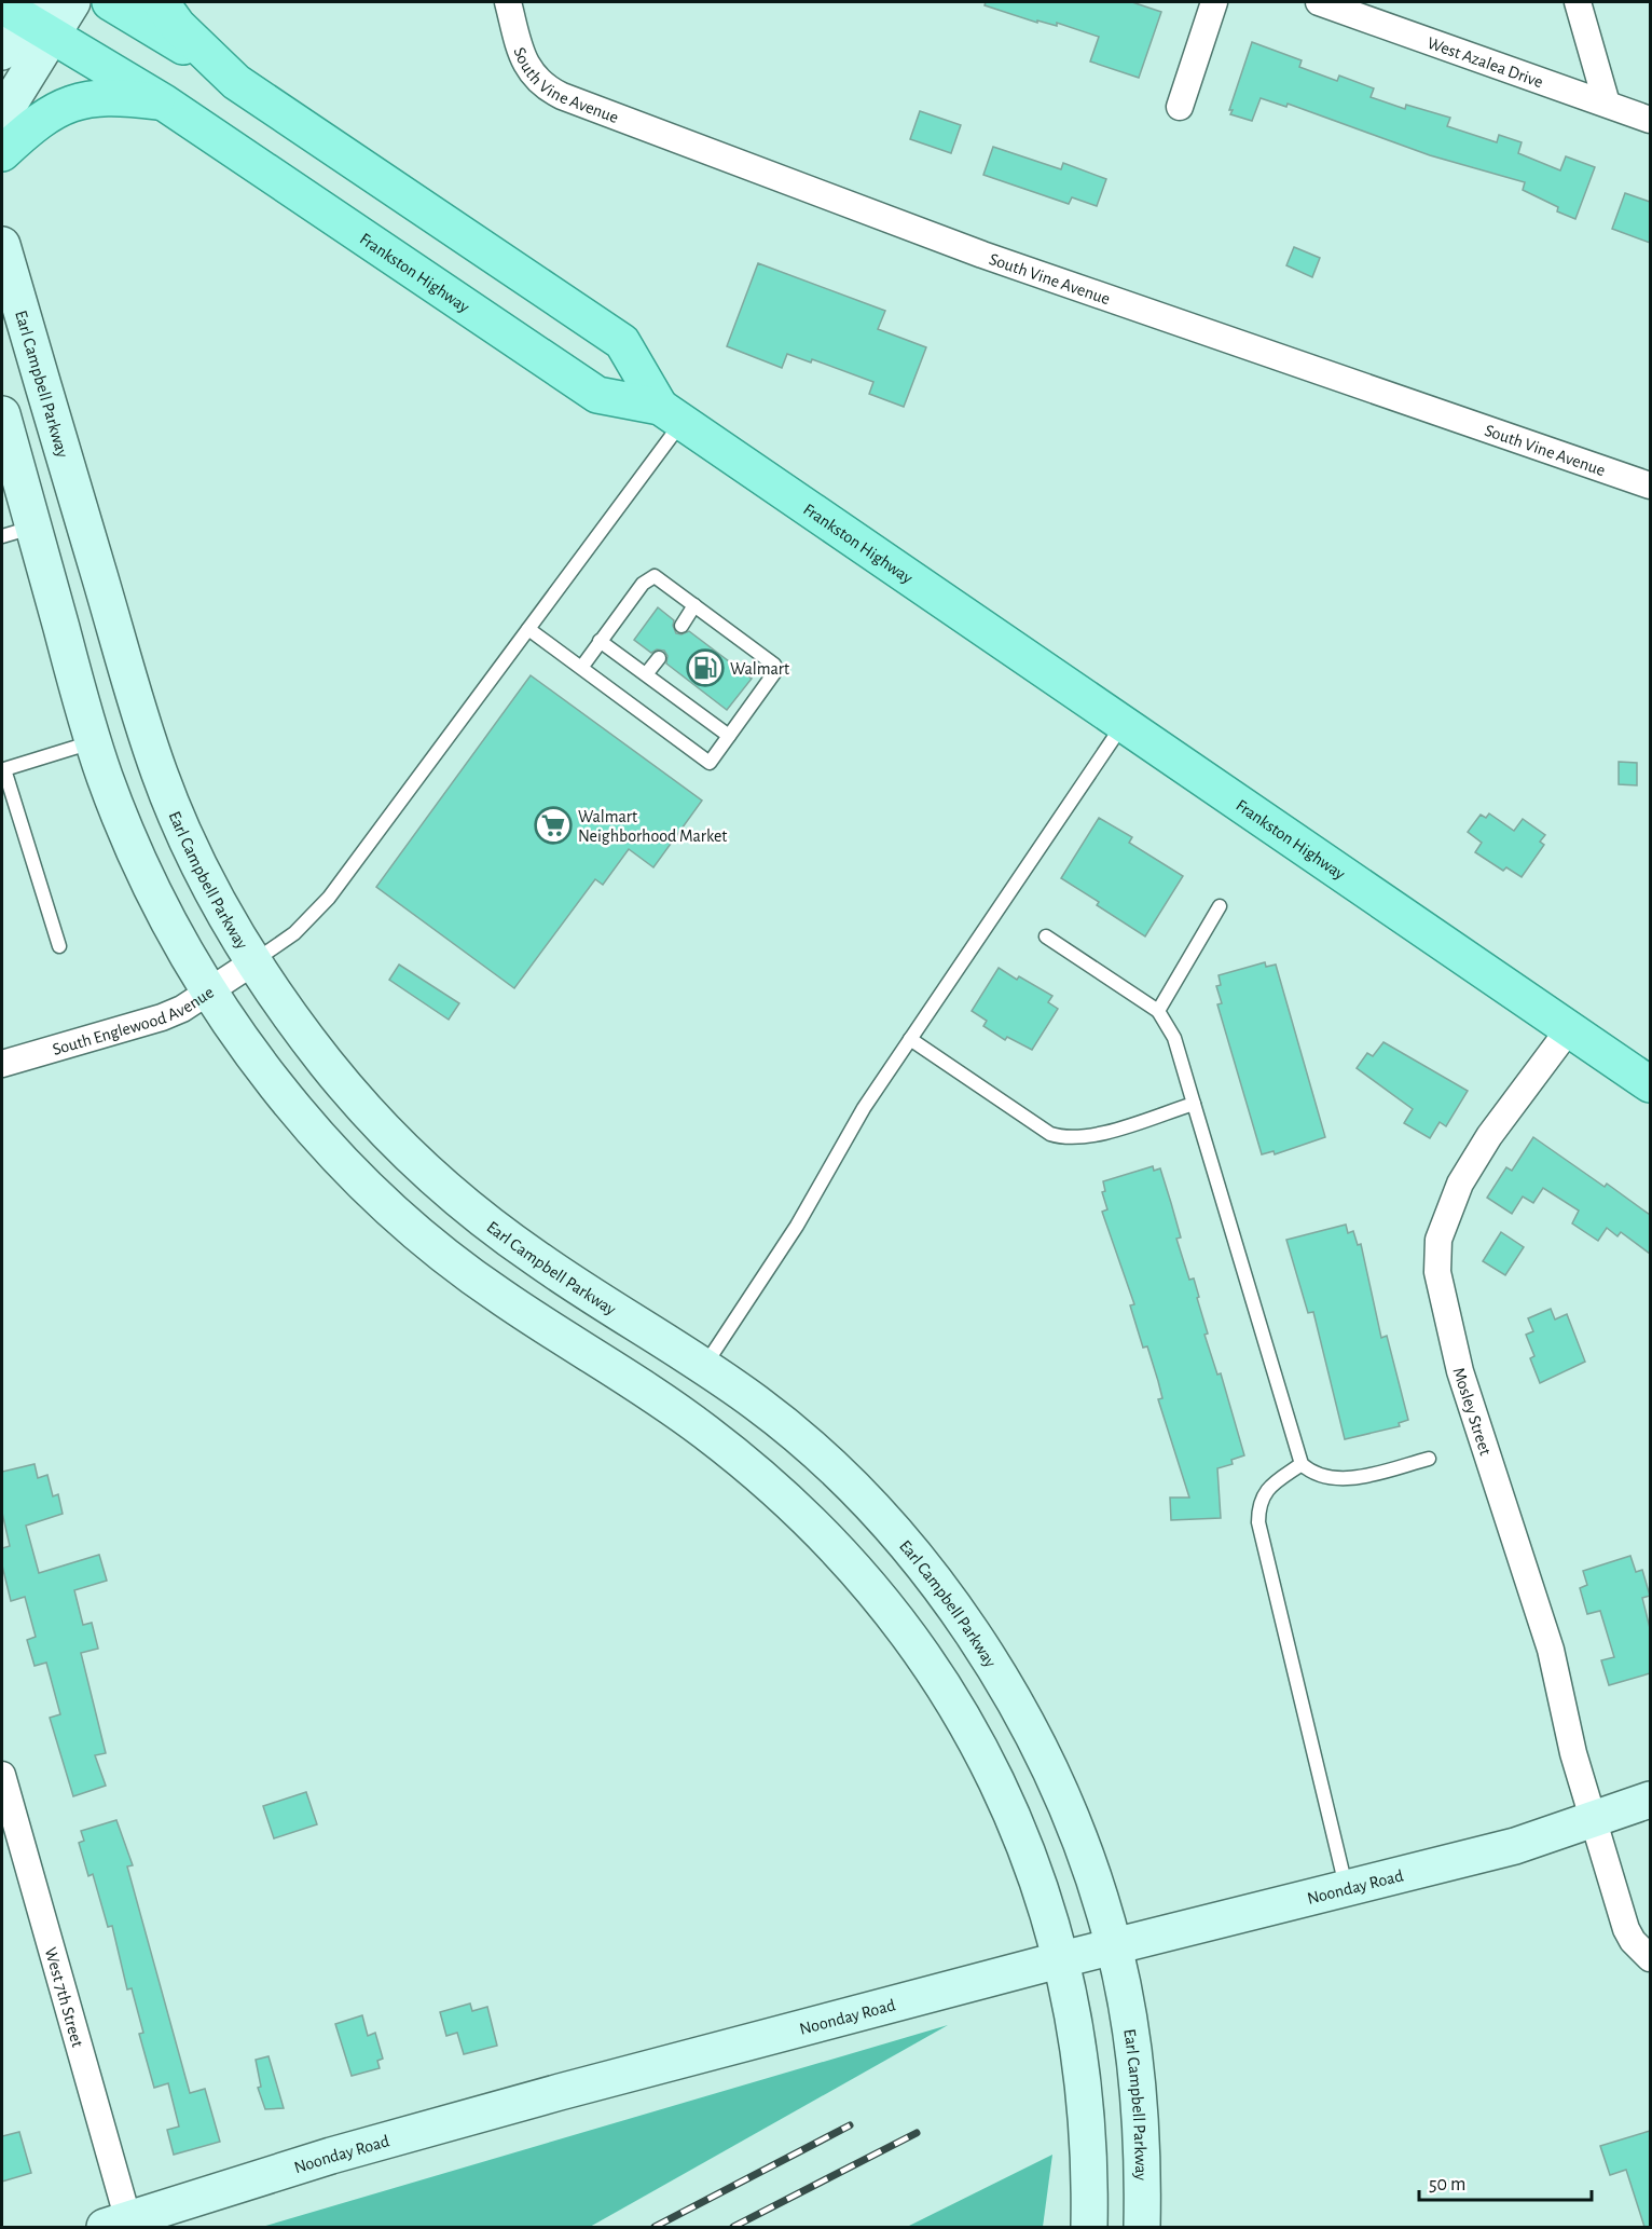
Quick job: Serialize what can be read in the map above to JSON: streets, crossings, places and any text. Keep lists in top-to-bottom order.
{
  "streets": {
    "main road": ["Frankston Highway", "Earl Campbell Parkway", "Noonday Road"],
    "street": [
      "West Azalea Drive",
      "South Vine Avenue",
      "South Englewood Avenue",
      "Mosley Street",
      "West 7th Street"
    ]
  },
  "crossings": [
    ["Frankston Highway", "Mosley Street"],
    ["Earl Campbell Parkway", "South Englewood Avenue"],
    ["Earl Campbell Parkway", "Noonday Road"],
    ["Mosley Street", "Noonday Road"],
    ["Noonday Road", "West 7th Street"]
  ],
  "places": {
    "fuel station": ["Walmart"],
    "supermarket": ["Walmart Neighborhood Market"]
  },
  "scale_bar": "50 m"
}
